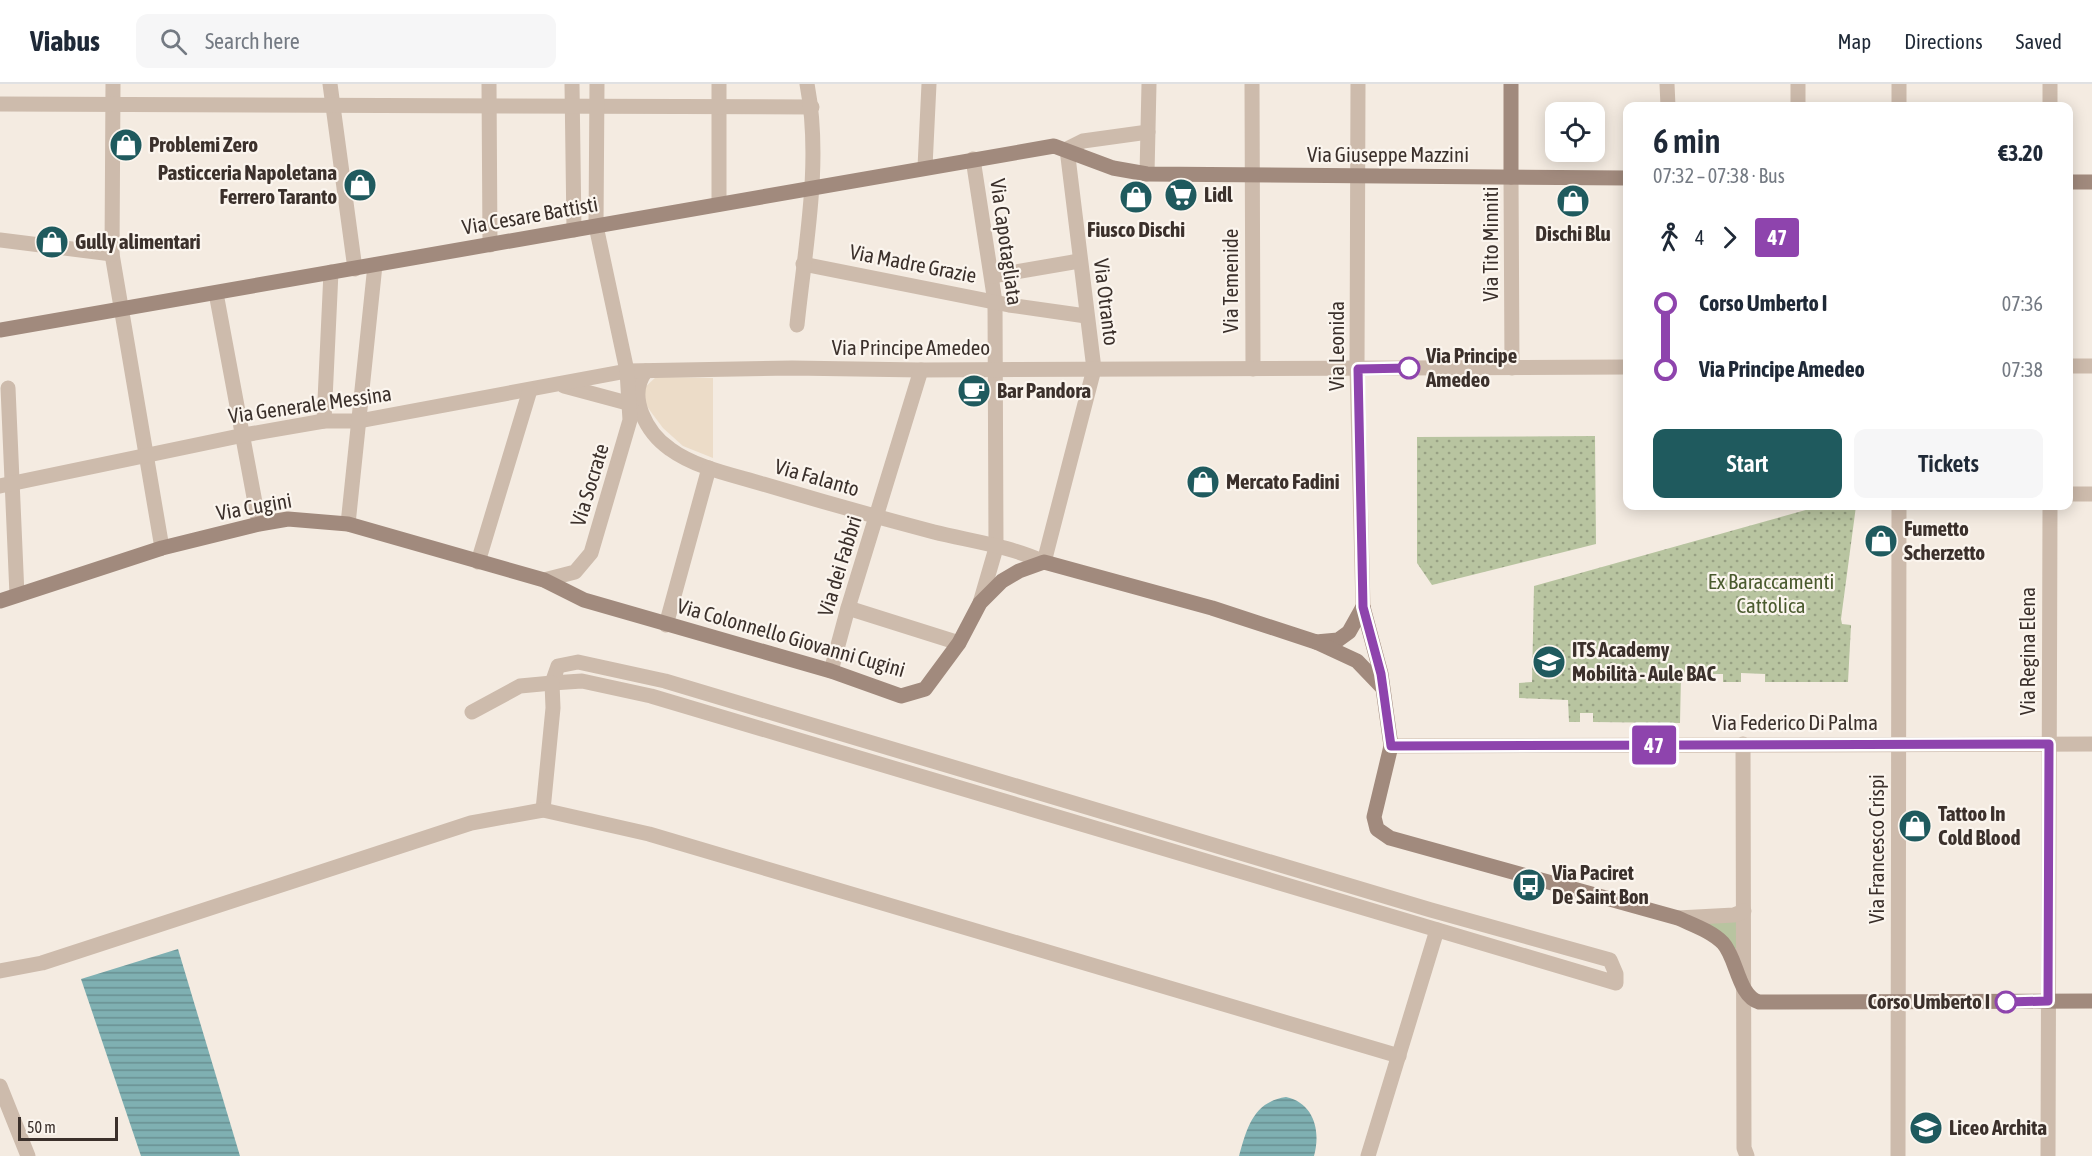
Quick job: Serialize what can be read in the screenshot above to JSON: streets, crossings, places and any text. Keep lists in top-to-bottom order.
{
  "streets": {
    "main road": [
      "Via Giuseppe Mazzini",
      "Via Cesare Battisti",
      "Via Tito Minniti",
      "Via Falanto",
      "Via Cugini",
      "Via Colonnello Giovanni Cugini"
    ],
    "street": [
      "Via Capotagliata",
      "Via Madre Grazie",
      "Via Temenide",
      "Via Otranto",
      "Via Leonida",
      "Via Principe Amedeo",
      "Via Generale Messina",
      "Via Socrate",
      "Via dei Fabbri",
      "Via Regina Elena",
      "Via Federico Di Palma",
      "Via Francesco Crispi"
    ]
  },
  "crossings": [
    ["Via Giuseppe Mazzini", "Via Cesare Battisti"],
    ["Via Giuseppe Mazzini", "Via Tito Minniti"],
    ["Via Giuseppe Mazzini", "Via Temenide"],
    ["Via Giuseppe Mazzini", "Via Otranto"],
    ["Via Giuseppe Mazzini", "Via Leonida"],
    ["Via Cesare Battisti", "Via Capotagliata"],
    ["Via Cesare Battisti", "Via Otranto"],
    ["Via Capotagliata", "Via Madre Grazie"],
    ["Via Capotagliata", "Via Principe Amedeo"],
    ["Via Capotagliata", "Via Falanto"],
    ["Via Capotagliata", "Via Colonnello Giovanni Cugini"],
    ["Via Tito Minniti", "Via Principe Amedeo"],
    ["Via Madre Grazie", "Via Otranto"],
    ["Via Temenide", "Via Principe Amedeo"],
    ["Via Otranto", "Via Principe Amedeo"],
    ["Via Otranto", "Via Falanto"],
    ["Via Leonida", "Via Principe Amedeo"],
    ["Via Principe Amedeo", "Via Generale Messina"],
    ["Via Principe Amedeo", "Via Falanto"],
    ["Via Principe Amedeo", "Via Socrate"],
    ["Via Principe Amedeo", "Via dei Fabbri"],
    ["Via Generale Messina", "Via Socrate"],
    ["Via Falanto", "Via dei Fabbri"],
    ["Via Socrate", "Via Cugini"],
    ["Via Cugini", "Via Colonnello Giovanni Cugini"],
    ["Via dei Fabbri", "Via Colonnello Giovanni Cugini"],
    ["Via Regina Elena", "Via Federico Di Palma"],
    ["Via Federico Di Palma", "Via Francesco Crispi"]
  ],
  "parks": ["Ex Baraccamenti Cattolica"],
  "places": {
    "shop": [
      "Problemi Zero",
      "Pasticceria Napoletana Ferrero Taranto",
      "Fiusco Dischi",
      "Dischi Blu",
      "Gully alimentari",
      "Mercato Fadini",
      "Fumetto Scherzetto",
      "Tattoo In Cold Blood"
    ],
    "supermarket": ["Lidl"],
    "other": ["Via Principe Amedeo", "Corso Umberto I"],
    "cafe": ["Bar Pandora"],
    "school or university": ["ITS Academy Mobilità - Aule BAC", "Liceo Archita"],
    "bus stop": ["Via Paciret De Saint Bon"]
  },
  "lines": ["bus line 47"],
  "scale_bar": "50 m",
  "page": {
    "header": "Viabus",
    "search": "Search here",
    "nav": ["Map", "Directions", "Saved"],
    "on_map": "47",
    "heading": ["6 min", "07:32 – 07:38 · Bus", "€3.20"],
    "legs": ["4", "47"],
    "list": [
      {
        "name": "Corso Umberto I",
        "value": "07:36"
      },
      {
        "name": "Via Principe Amedeo",
        "value": "07:38"
      }
    ],
    "buttons": ["Start", "Tickets"],
    "scale": "50 m"
  }
}
